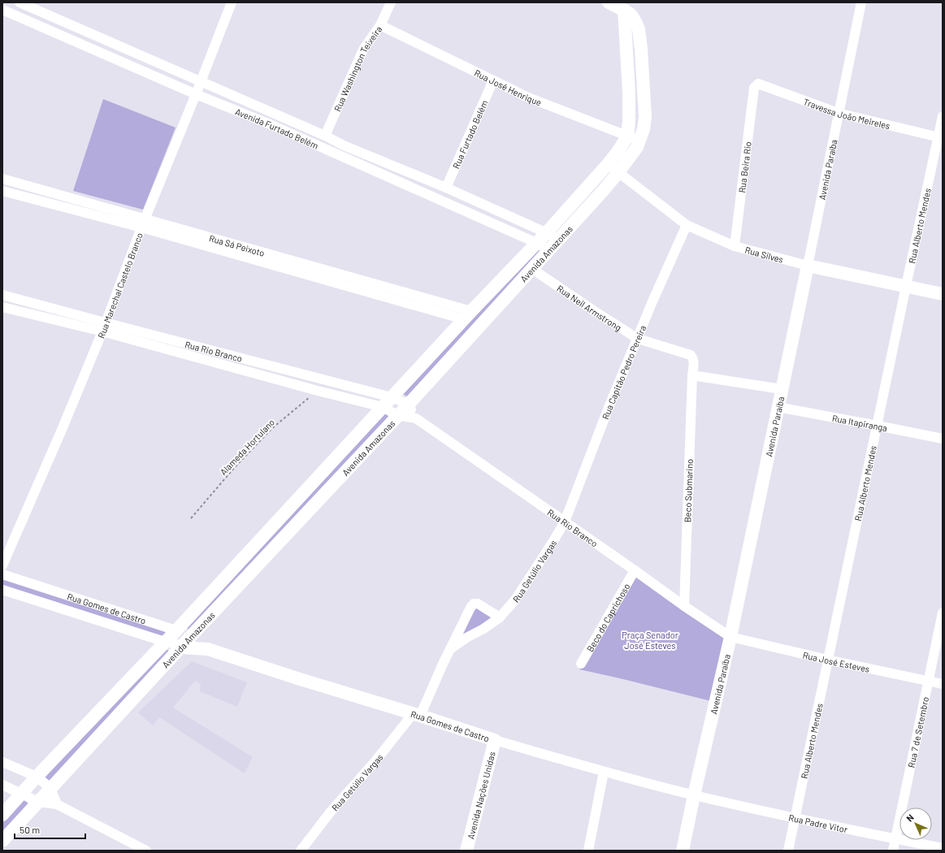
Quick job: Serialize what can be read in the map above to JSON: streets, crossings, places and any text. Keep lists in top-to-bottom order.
{
  "streets": {
    "street": [
      "Rua Washington Teixeira",
      "Rua José Henrique",
      "Travessa João Meireles",
      "Avenida Furtado Belém",
      "Rua Furtado Belém",
      "Rua Beira Rio",
      "Avenida Paraíba",
      "Rua Alberto Mendes",
      "Rua Sá Peixoto",
      "Avenida Amazonas",
      "Rua Silves",
      "Rua Marechal Castelo Branco",
      "Rua Neil Armstrong",
      "Rua Rio Branco",
      "Rua Capitão Pedro Pereira",
      "Rua Itapiranga",
      "Beco Submarino",
      "Rua Getúlio Vargas",
      "Rua Gomes de Castro",
      "Beco do Caprichoso",
      "Rua José Esteves",
      "Rua 7 de Setembro",
      "Avenida Nações Unidas",
      "Rua Padre Vitor"
    ],
    "path": ["Alameda Hortulano"]
  },
  "crossings": [
    ["Rua Washington Teixeira", "Rua José Henrique"],
    ["Rua Washington Teixeira", "Avenida Furtado Belém"],
    ["Rua José Henrique", "Rua Furtado Belém"],
    ["Rua José Henrique", "Avenida Amazonas"],
    ["Travessa João Meireles", "Rua Beira Rio"],
    ["Travessa João Meireles", "Avenida Paraíba"],
    ["Travessa João Meireles", "Rua Alberto Mendes"],
    ["Avenida Furtado Belém", "Rua Furtado Belém"],
    ["Avenida Furtado Belém", "Avenida Amazonas"],
    ["Avenida Furtado Belém", "Rua Marechal Castelo Branco"],
    ["Rua Beira Rio", "Rua Silves"],
    ["Avenida Paraíba", "Rua Silves"],
    ["Avenida Paraíba", "Rua Rio Branco"],
    ["Avenida Paraíba", "Rua Itapiranga"],
    ["Avenida Paraíba", "Rua Gomes de Castro"],
    ["Avenida Paraíba", "Rua José Esteves"],
    ["Avenida Paraíba", "Rua Padre Vitor"],
    ["Rua Alberto Mendes", "Rua Silves"],
    ["Rua Alberto Mendes", "Rua Itapiranga"],
    ["Rua Alberto Mendes", "Rua José Esteves"],
    ["Rua Alberto Mendes", "Rua Padre Vitor"],
    ["Rua Sá Peixoto", "Avenida Amazonas"],
    ["Rua Sá Peixoto", "Rua Marechal Castelo Branco"],
    ["Avenida Amazonas", "Rua Silves"],
    ["Avenida Amazonas", "Rua Neil Armstrong"],
    ["Avenida Amazonas", "Rua Rio Branco"],
    ["Avenida Amazonas", "Rua Gomes de Castro"],
    ["Rua Silves", "Rua Capitão Pedro Pereira"],
    ["Rua Marechal Castelo Branco", "Rua Rio Branco"],
    ["Rua Neil Armstrong", "Rua Capitão Pedro Pereira"],
    ["Rua Neil Armstrong", "Beco Submarino"],
    ["Rua Rio Branco", "Rua Capitão Pedro Pereira"],
    ["Rua Rio Branco", "Alameda Hortulano"],
    ["Rua Rio Branco", "Beco Submarino"],
    ["Rua Rio Branco", "Rua Getúlio Vargas"],
    ["Rua Rio Branco", "Beco do Caprichoso"],
    ["Rua Rio Branco", "Rua José Esteves"],
    ["Rua Capitão Pedro Pereira", "Rua Getúlio Vargas"],
    ["Rua Getúlio Vargas", "Rua Gomes de Castro"],
    ["Rua Gomes de Castro", "Avenida Nações Unidas"],
    ["Rua Gomes de Castro", "Rua Padre Vitor"],
    ["Rua José Esteves", "Rua 7 de Setembro"],
    ["Rua 7 de Setembro", "Rua Padre Vitor"]
  ],
  "parks": ["Praça Senador José Esteves"],
  "scale_bar": "50 m",
  "north": "top left"
}
